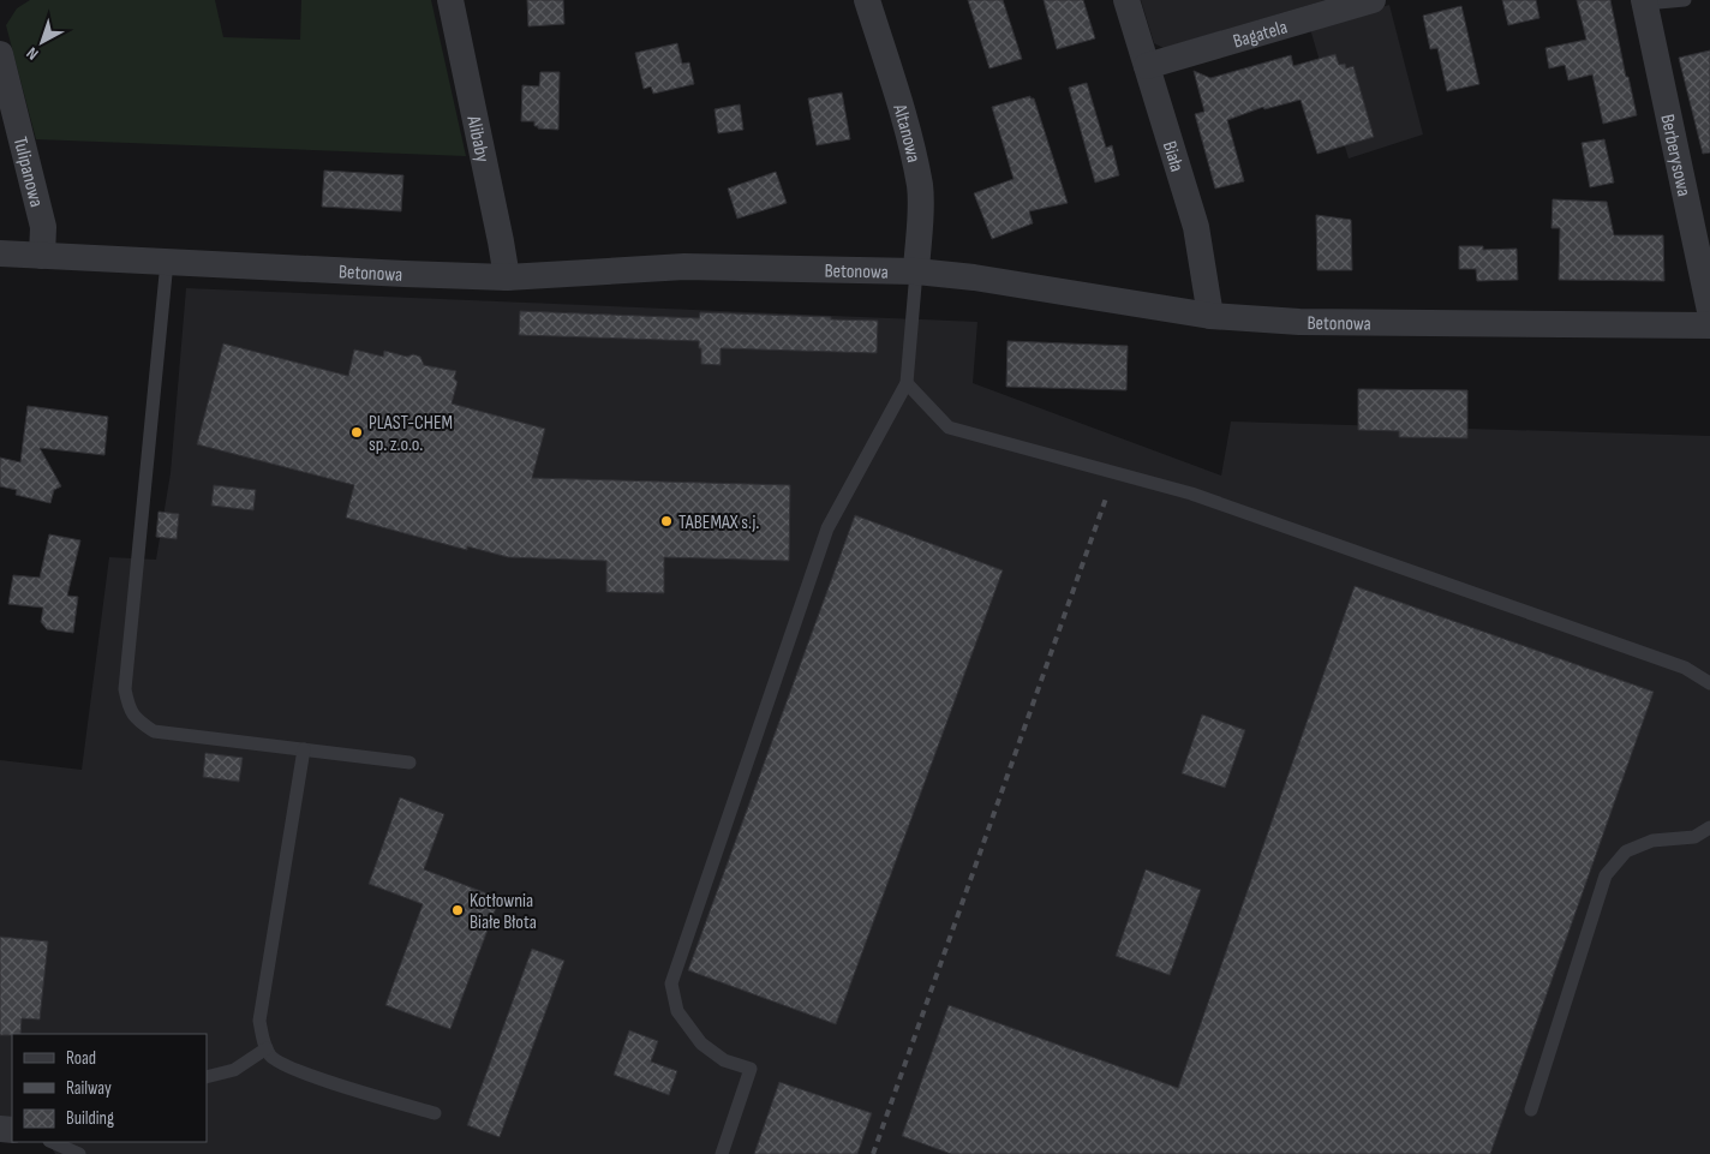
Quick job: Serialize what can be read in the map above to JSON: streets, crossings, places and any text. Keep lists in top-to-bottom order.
{
  "streets": {
    "street": [
      "Bagatela",
      "Altanowa",
      "Alibaby",
      "Berberysowa",
      "Biała",
      "Tulipanowa",
      "Betonowa"
    ]
  },
  "crossings": [
    ["Bagatela", "Biała"],
    ["Altanowa", "Betonowa"],
    ["Alibaby", "Betonowa"],
    ["Biała", "Betonowa"],
    ["Tulipanowa", "Betonowa"]
  ],
  "places": ["PLAST-CHEM sp. z.o.o.", "TABEMAX s.j.", "Kotłownia Białe Błota"],
  "legend": ["Road", "Railway", "Building"],
  "north": "bottom left"
}
